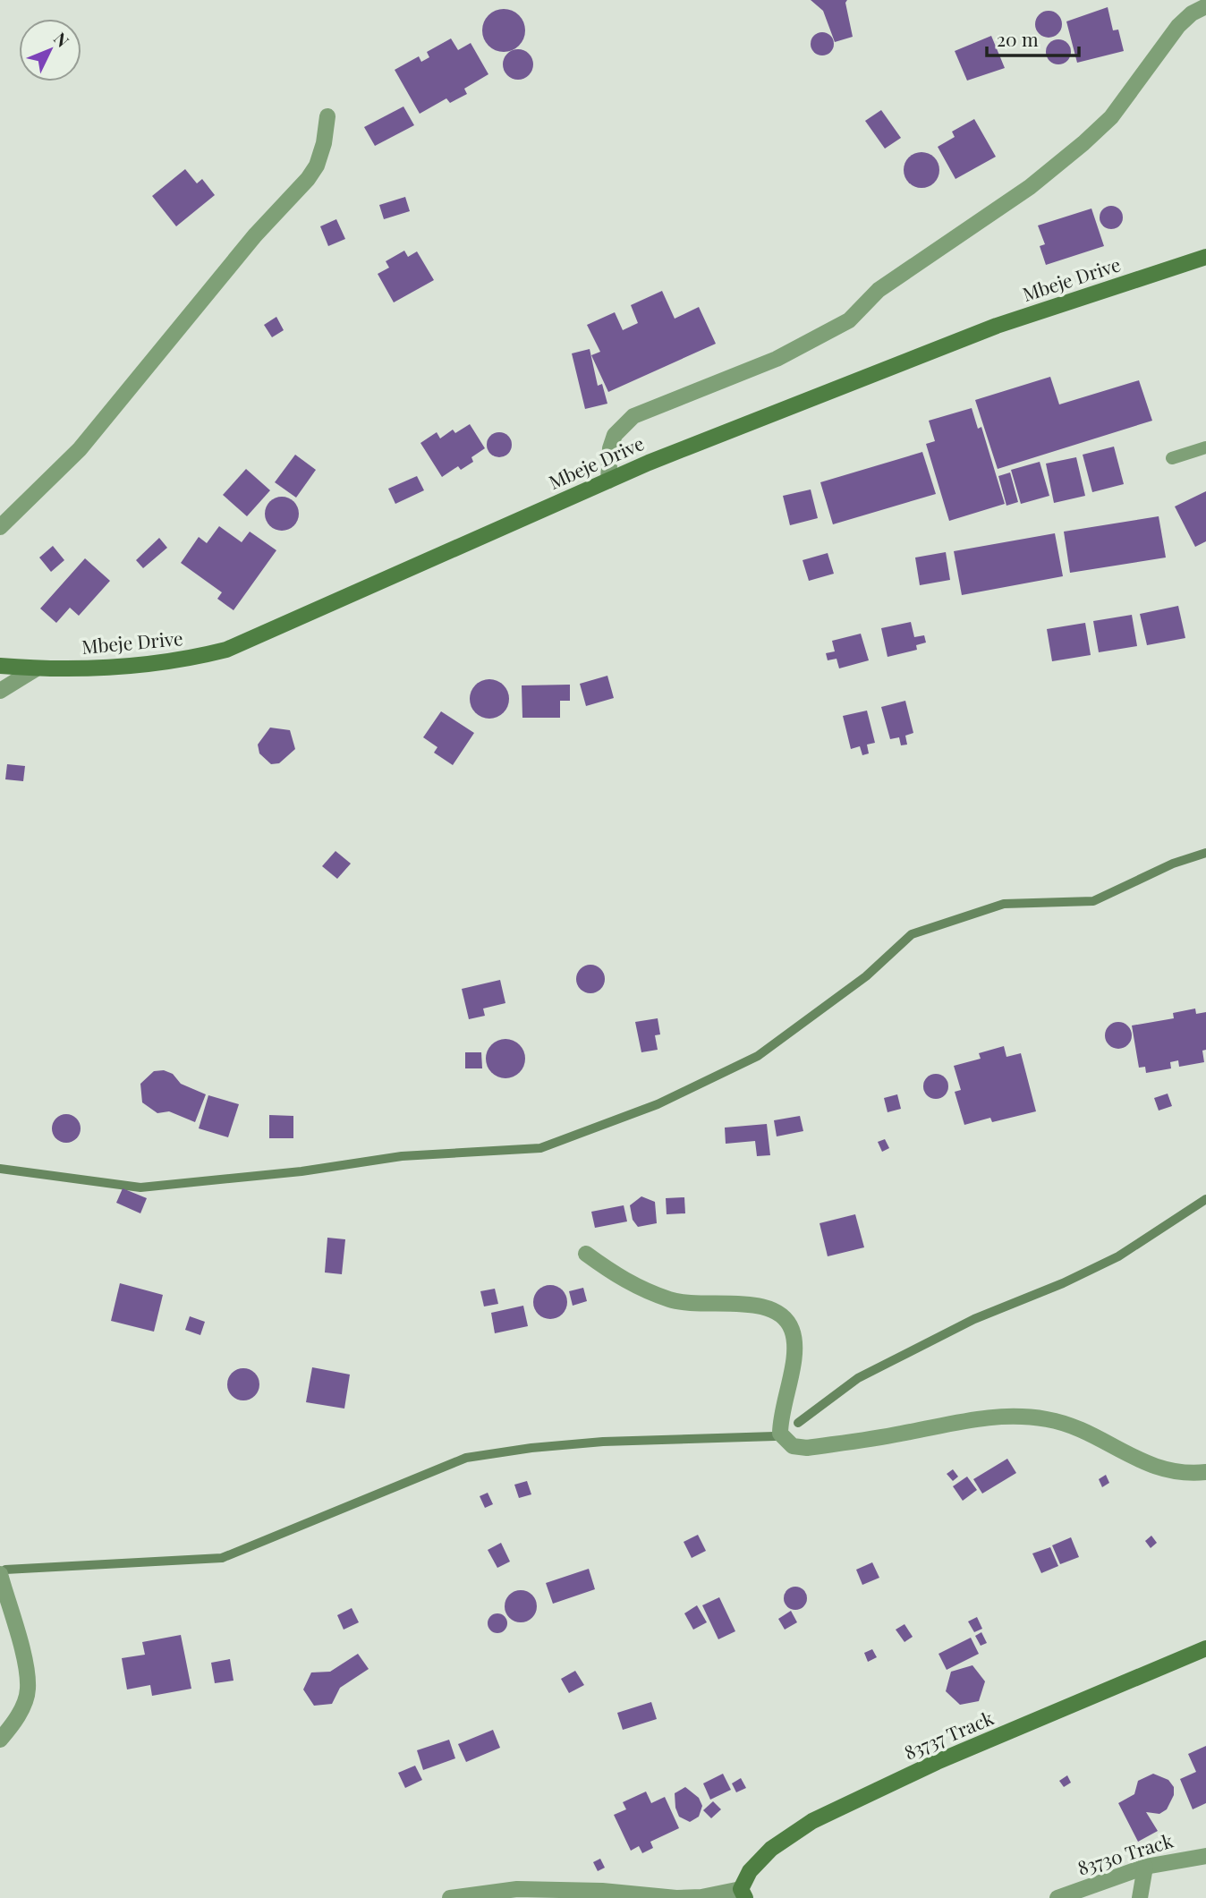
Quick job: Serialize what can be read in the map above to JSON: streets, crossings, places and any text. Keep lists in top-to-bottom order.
{
  "streets": {
    "street": ["Mbeje Drive", "83737 Track", "83730 Track"]
  },
  "scale_bar": "20 m",
  "north": "top right"
}
